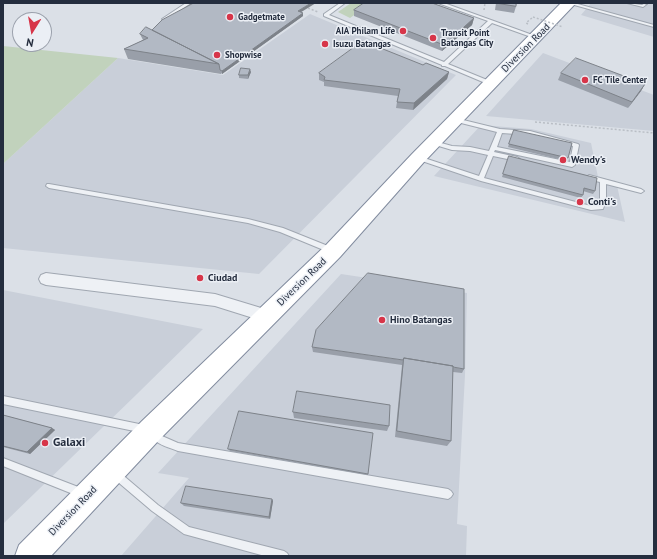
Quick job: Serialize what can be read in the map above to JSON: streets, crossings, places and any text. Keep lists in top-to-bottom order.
{
  "streets": {
    "highway": ["Diversion Road"]
  },
  "places": [
    "Gadgetmate",
    "AIA Philam Life",
    "Transit Point Batangas City",
    "Isuzu Batangas",
    "Shopwise",
    "FC Tile Center",
    "Wendy's",
    "Conti's",
    "Ciudad",
    "Hino Batangas",
    "Galaxi"
  ],
  "north": "bottom"
}
